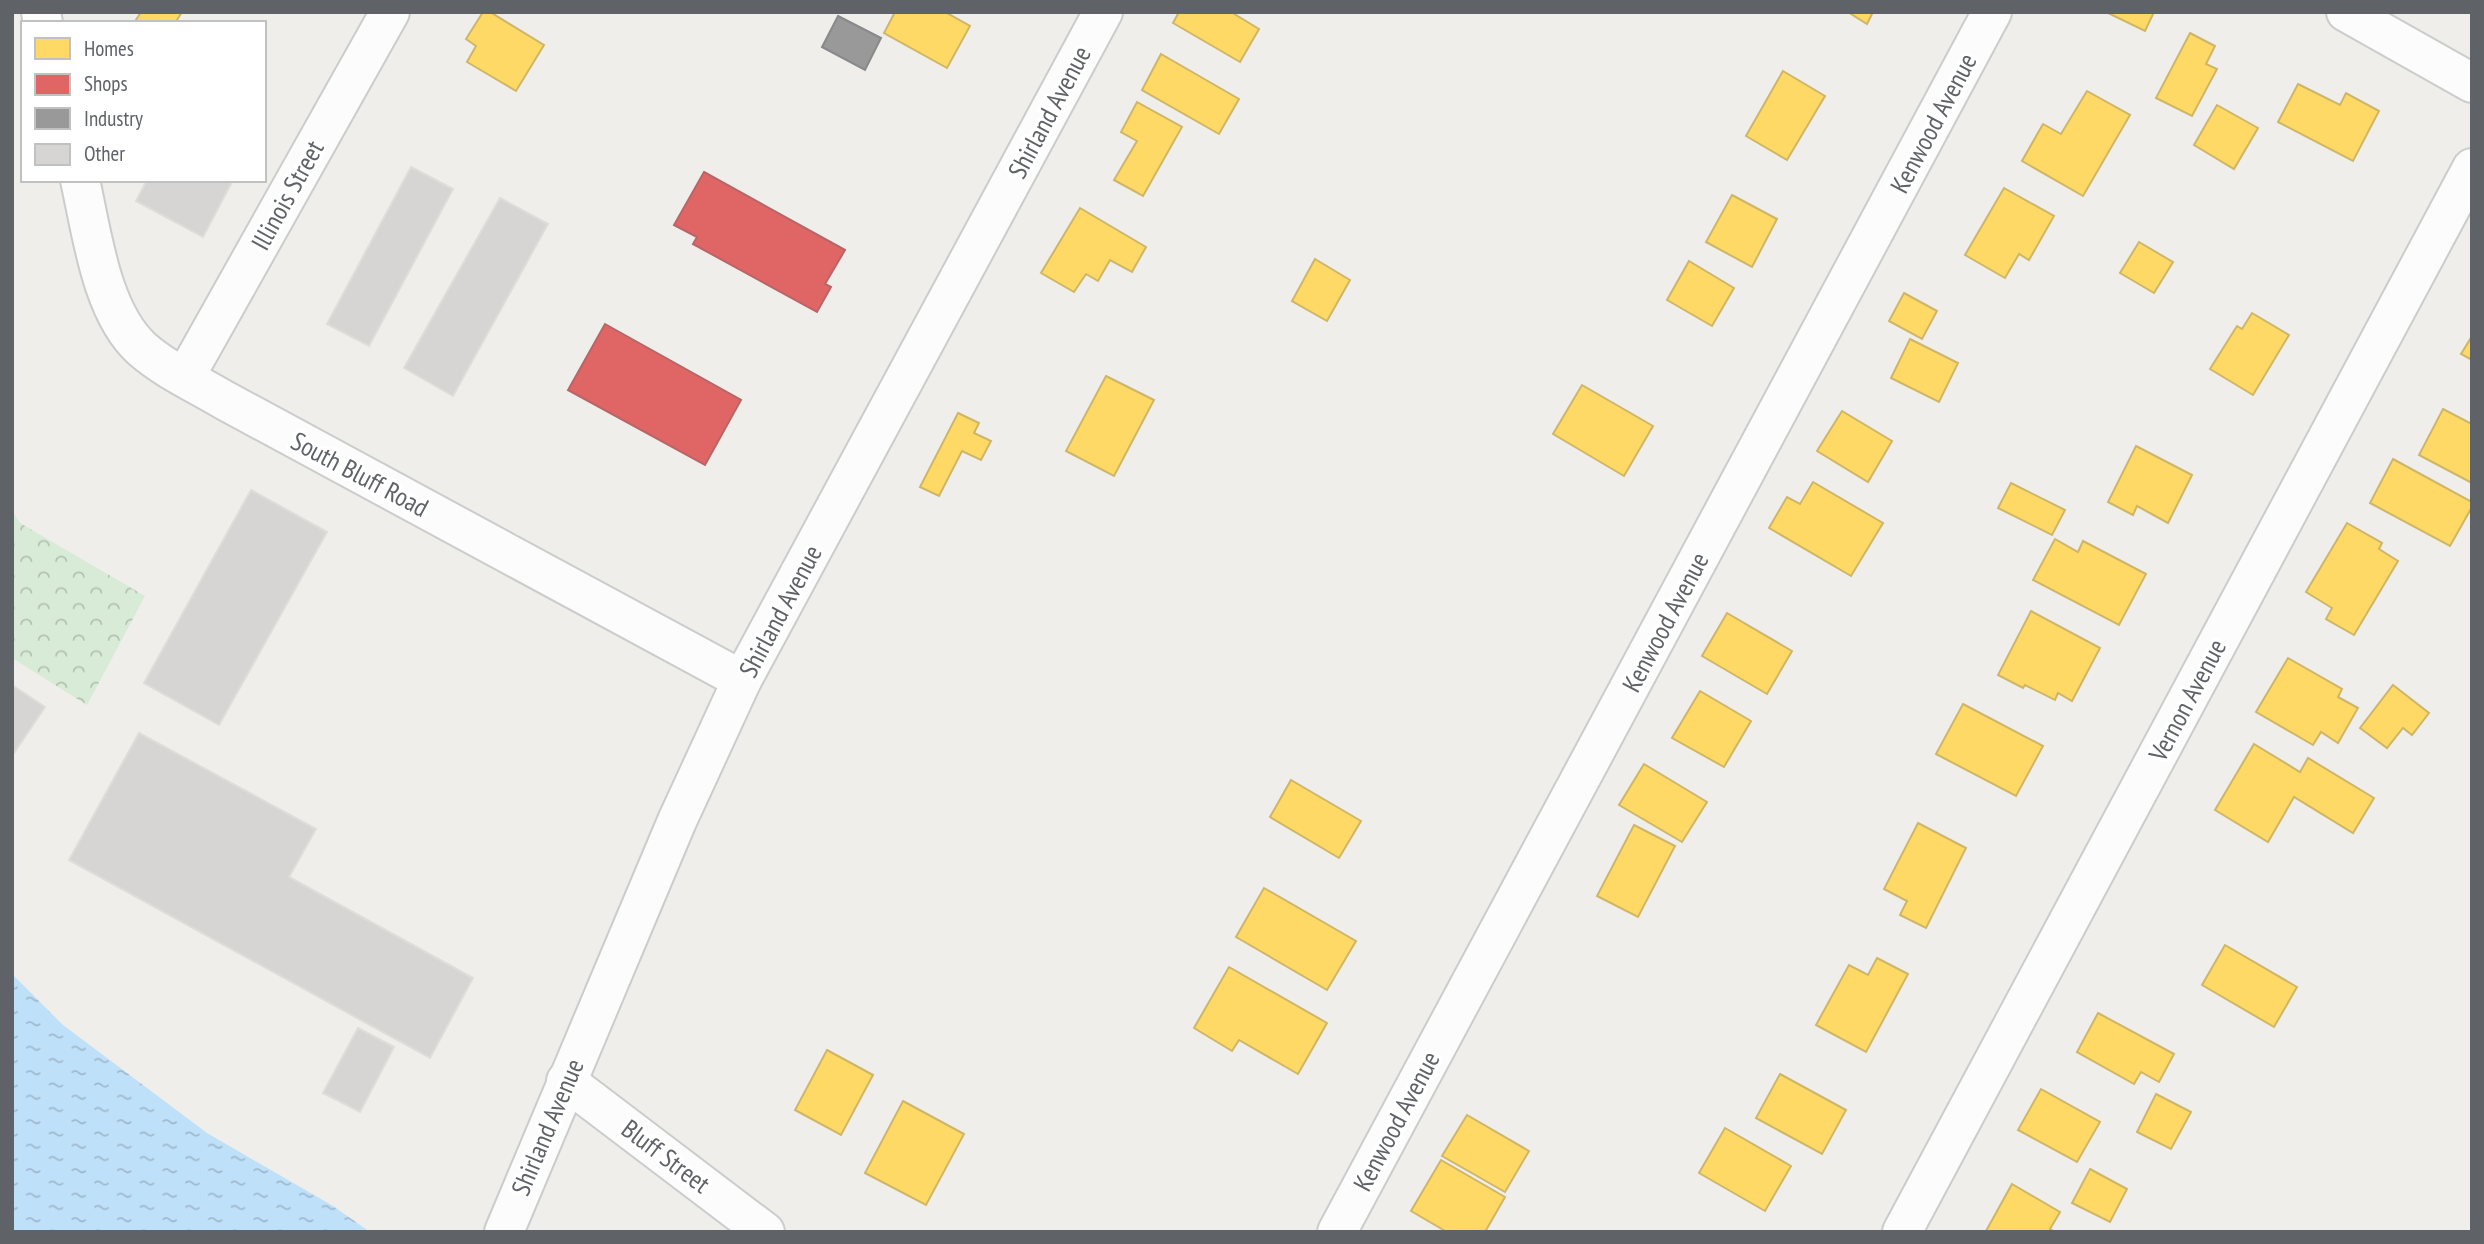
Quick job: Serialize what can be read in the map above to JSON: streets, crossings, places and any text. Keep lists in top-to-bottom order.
{
  "streets": {
    "street": [
      "Shirland Avenue",
      "Kenwood Avenue",
      "Illinois Street",
      "South Bluff Road",
      "Vernon Avenue",
      "Bluff Street"
    ]
  },
  "crossings": [
    ["Shirland Avenue", "South Bluff Road"],
    ["Shirland Avenue", "Bluff Street"],
    ["Illinois Street", "South Bluff Road"]
  ],
  "legend": [
    "Homes",
    "Shops",
    "Industry",
    "Other"
  ]
}
